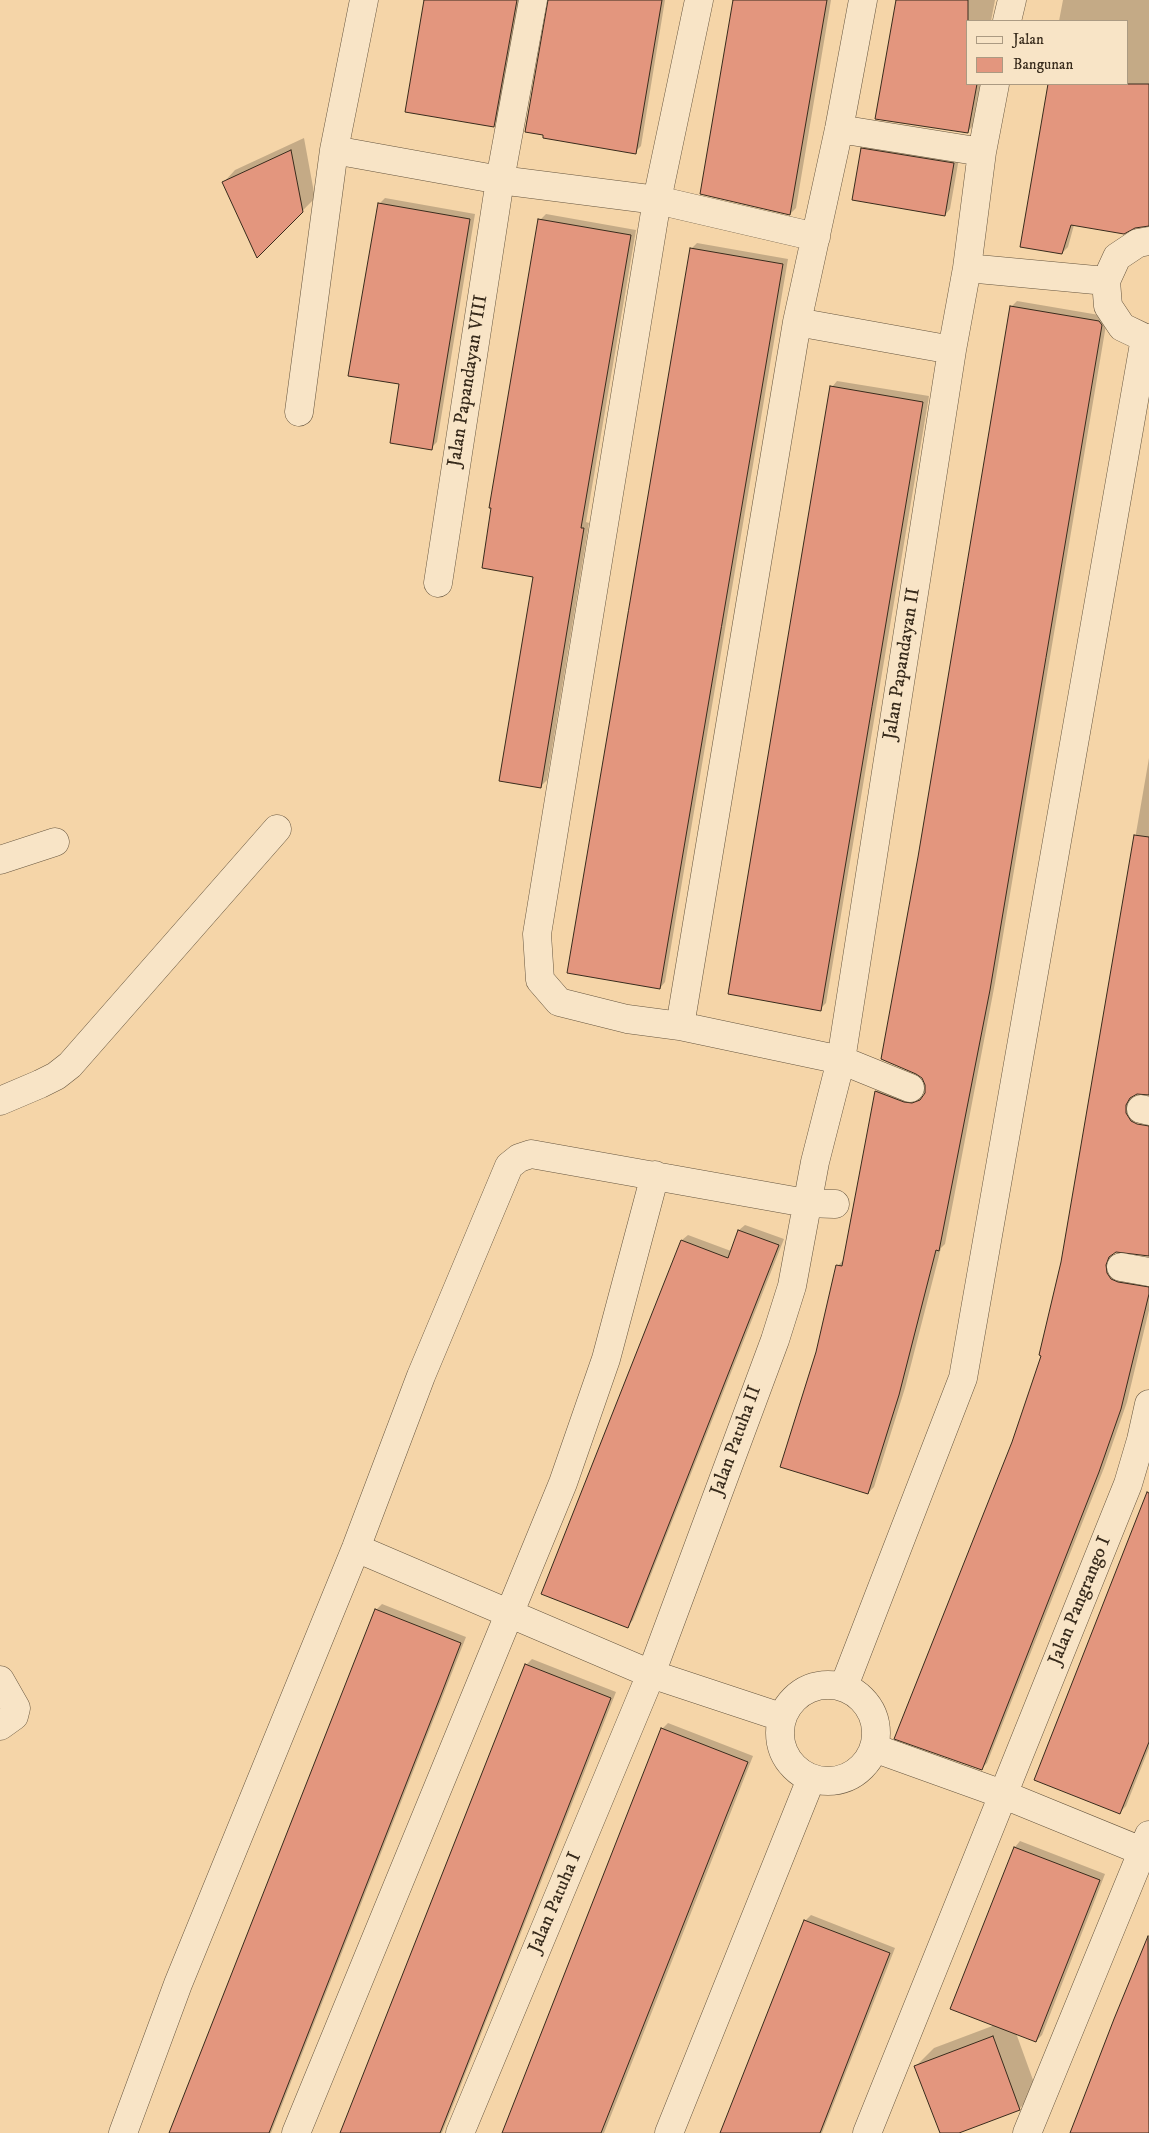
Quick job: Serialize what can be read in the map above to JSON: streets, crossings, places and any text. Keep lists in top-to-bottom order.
{
  "streets": {
    "street": [
      "Jalan Papandayan VIII",
      "Jalan Papandayan II",
      "Jalan Patuha II",
      "Jalan Pangrango I",
      "Jalan Patuha I"
    ]
  },
  "crossings": [
    ["Jalan Papandayan II", "Jalan Patuha II"],
    ["Jalan Patuha II", "Jalan Patuha I"]
  ],
  "legend": ["Jalan", "Bangunan"]
}
